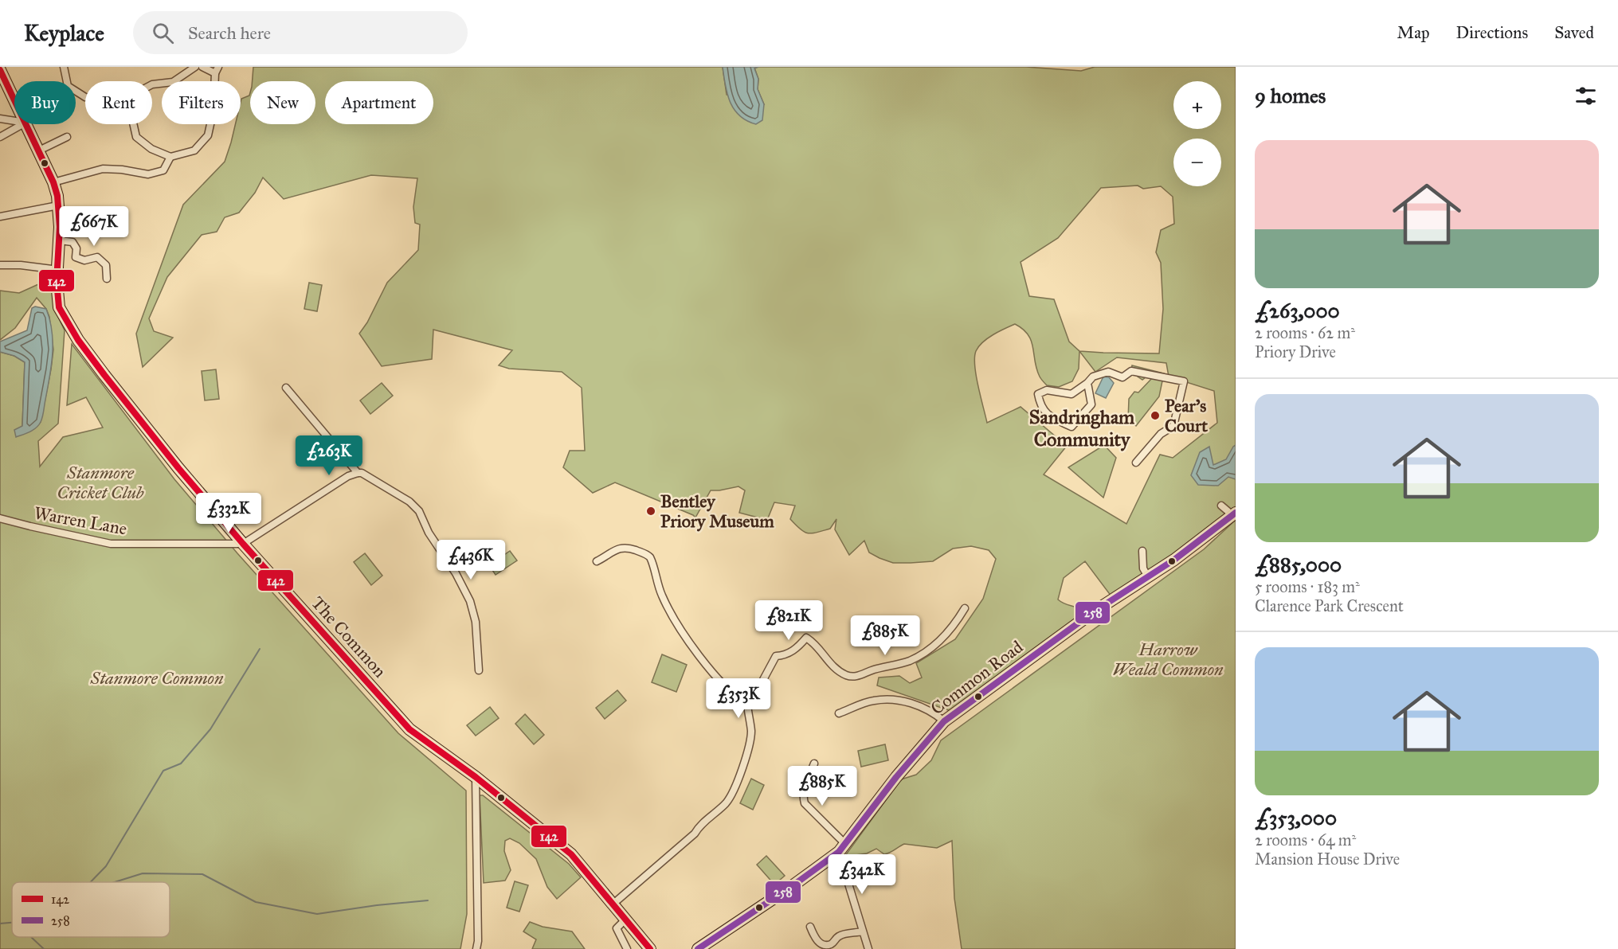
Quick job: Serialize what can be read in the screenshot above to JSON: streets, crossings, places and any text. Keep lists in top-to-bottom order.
{
  "streets": {
    "main road": ["The Common", "Common Road"],
    "street": ["Warren Lane"]
  },
  "crossings": [
    ["Warren Lane", "The Common"]
  ],
  "districts": ["Sandringham Community"],
  "parks": ["Stanmore Cricket Club", "Harrow Weald Common", "Stanmore Common"],
  "places": ["Pear's Court", "Bentley Priory Museum"],
  "lines": ["transit line 142", "transit line 258"],
  "legend": ["142", "258"],
  "page": {
    "header": "Keyplace",
    "search": "Search here",
    "nav": ["Map", "Directions", "Saved"],
    "heading": "9 homes",
    "map_buttons": ["+", "−"],
    "chip": [
      "Buy",
      "Rent",
      "Filters",
      "New",
      "Apartment"
    ],
    "list": [
      {
        "name": "£263,000",
        "note": "2 rooms · 62 m² · Priory Drive"
      },
      {
        "name": "£885,000",
        "note": "5 rooms · 183 m² · Clarence Park Crescent"
      },
      {
        "name": "£353,000",
        "note": "2 rooms · 64 m² · Mansion House Drive"
      }
    ],
    "price": [
      "£667K",
      "£263K",
      "£332K",
      "£436K",
      "£821K",
      "£885K",
      "£353K",
      "£885K",
      "£342K"
    ]
  }
}
